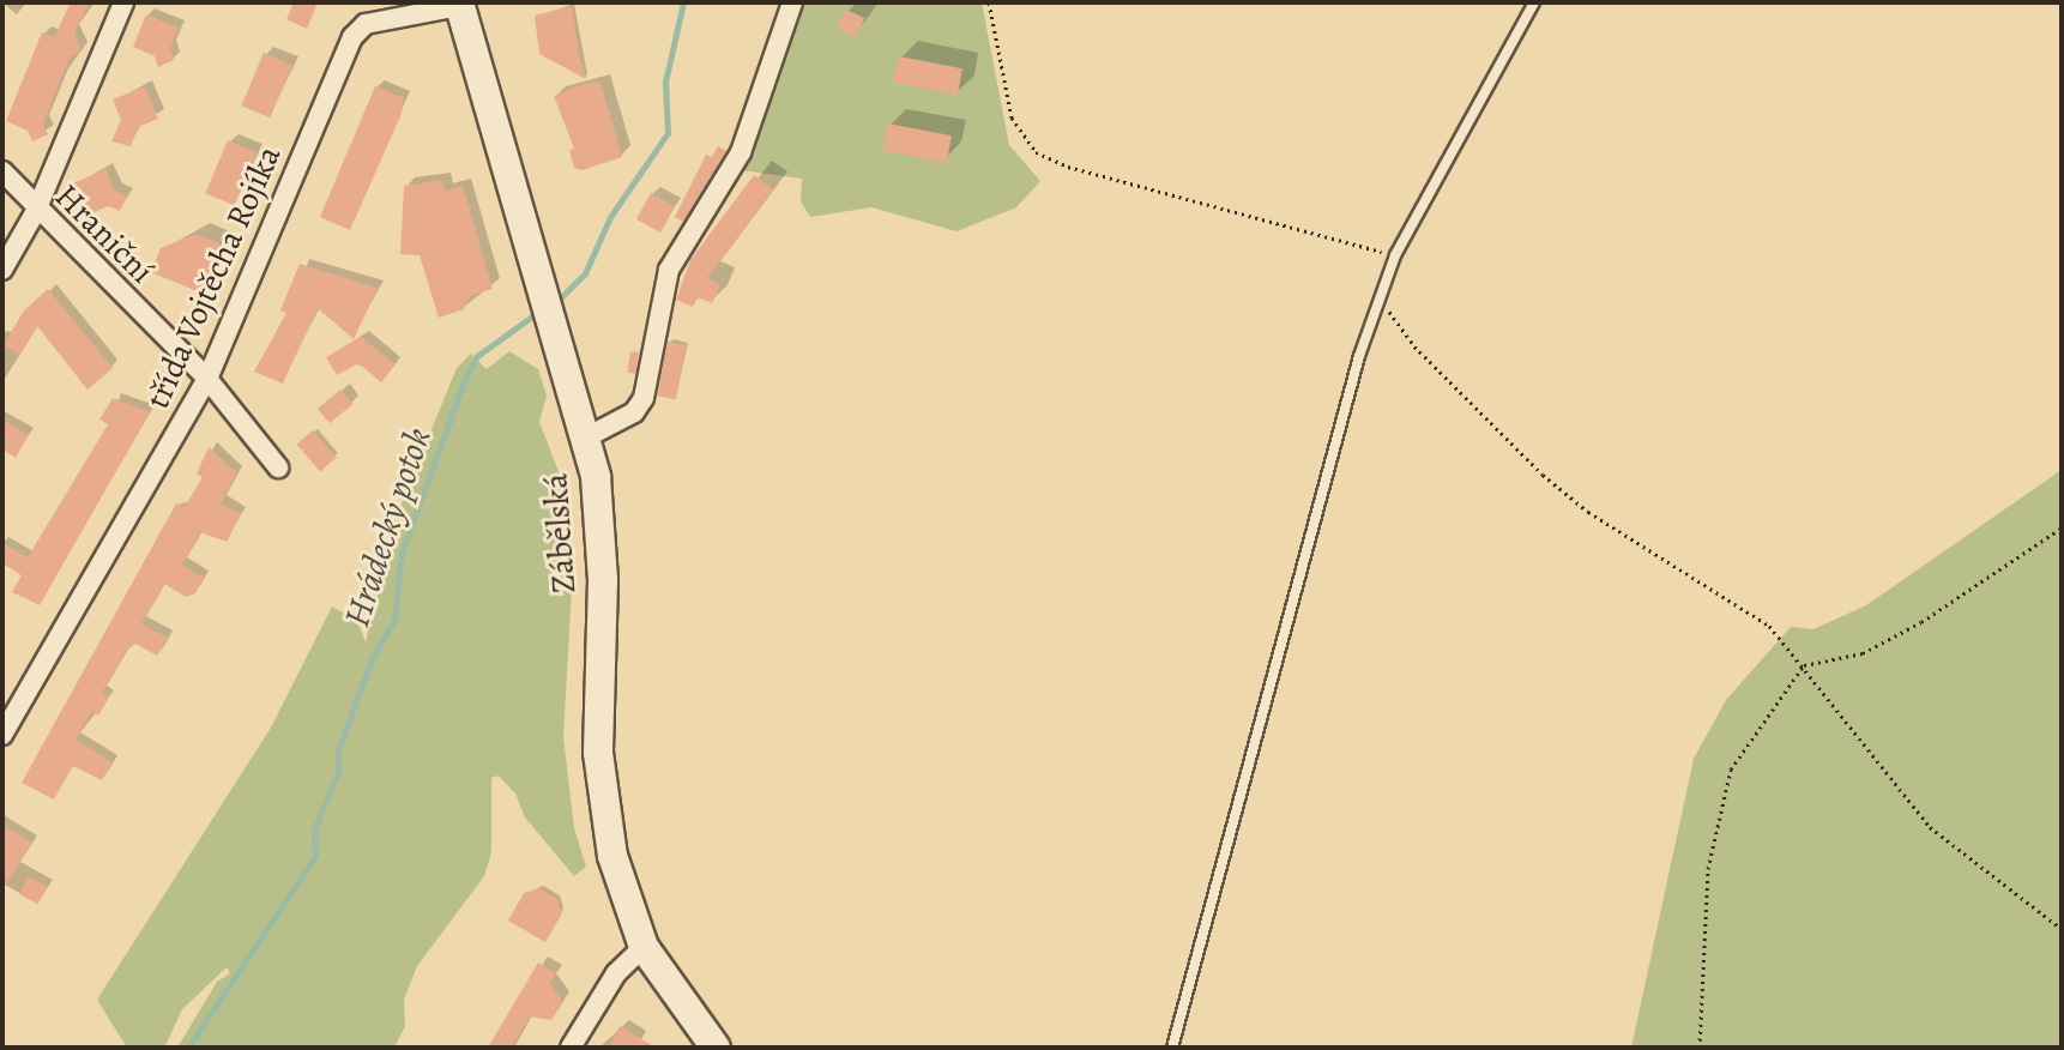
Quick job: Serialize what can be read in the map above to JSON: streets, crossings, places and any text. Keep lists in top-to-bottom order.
{
  "streets": {
    "main road": ["Zábělská"],
    "street": ["Hraniční", "třída Vojtěcha Rojíka"]
  },
  "crossings": [
    ["Hraniční", "třída Vojtěcha Rojíka"],
    ["třída Vojtěcha Rojíka", "Zábělská"]
  ],
  "water": ["Hrádecký potok"]
}
